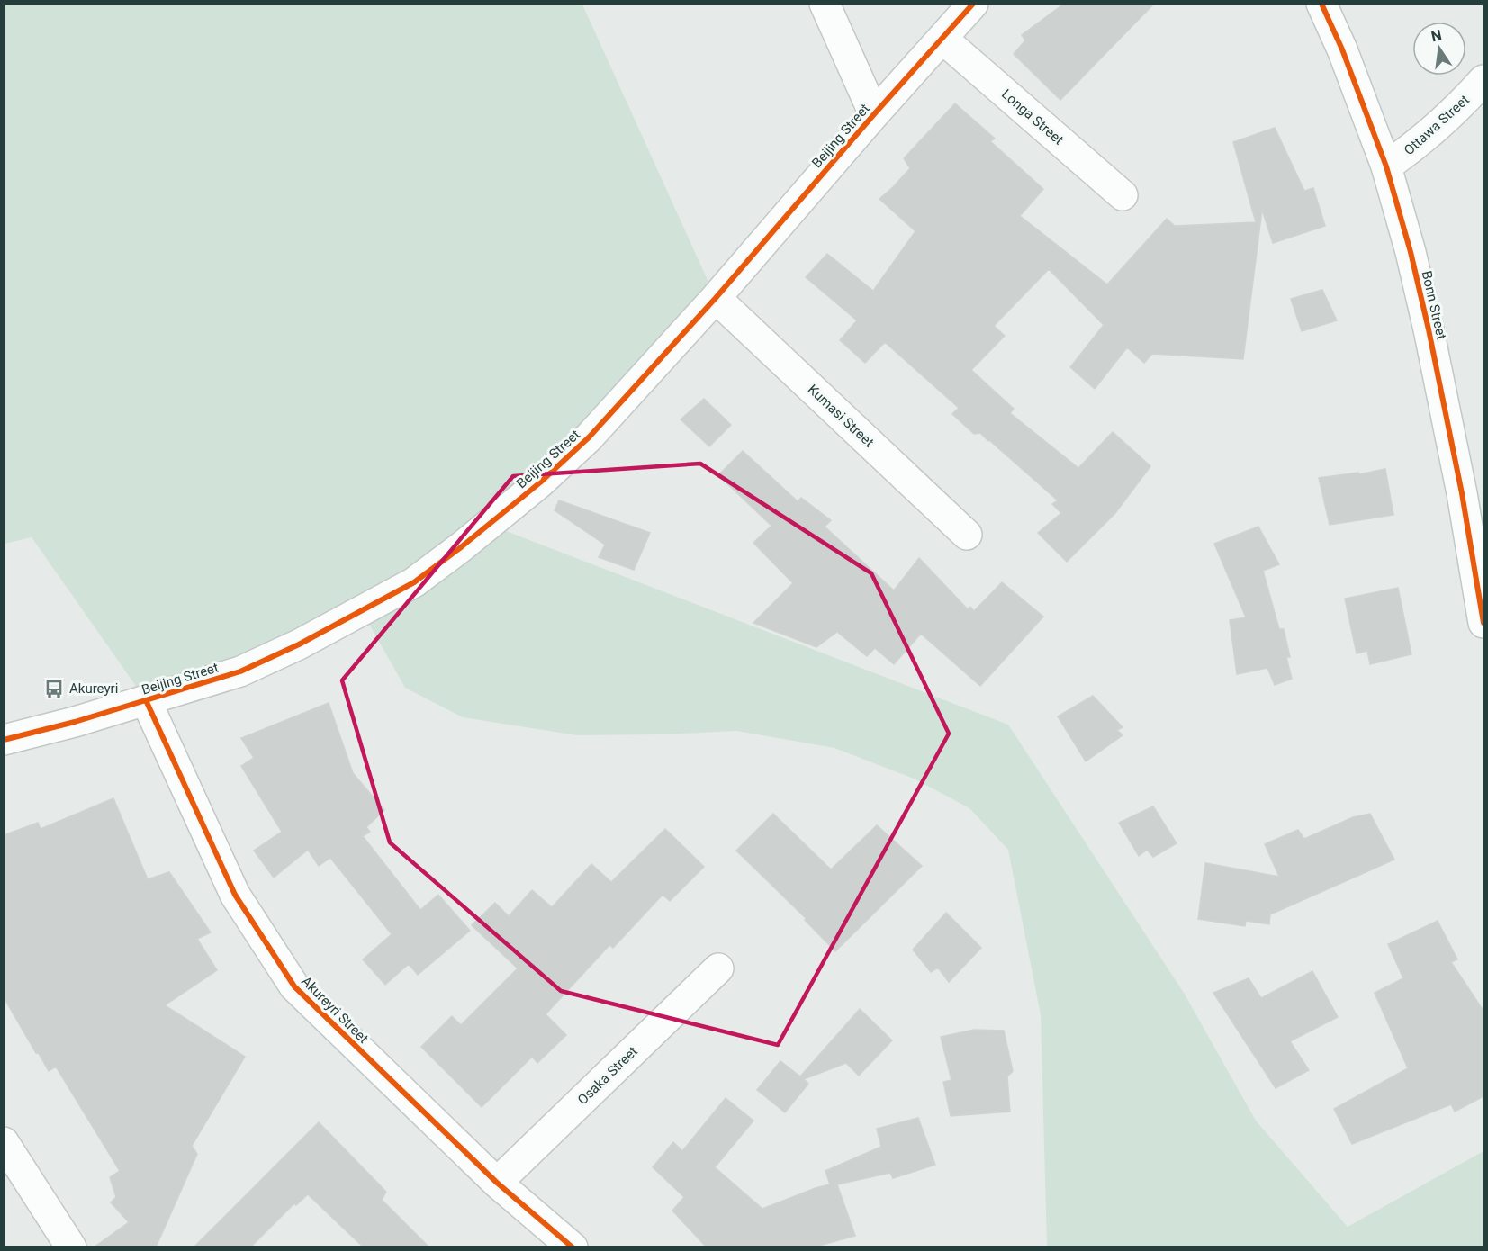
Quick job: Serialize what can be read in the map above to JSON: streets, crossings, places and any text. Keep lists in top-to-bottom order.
{
  "streets": {
    "street": [
      "Longa Street",
      "Ottawa Street",
      "Beijing Street",
      "Bonn Street",
      "Kumasi Street",
      "Akureyri Street",
      "Osaka Street"
    ]
  },
  "crossings": [
    ["Longa Street", "Beijing Street"],
    ["Ottawa Street", "Bonn Street"],
    ["Beijing Street", "Kumasi Street"],
    ["Beijing Street", "Akureyri Street"],
    ["Akureyri Street", "Osaka Street"]
  ],
  "places": {
    "bus stop": ["Akureyri"]
  },
  "north": "top"
}
